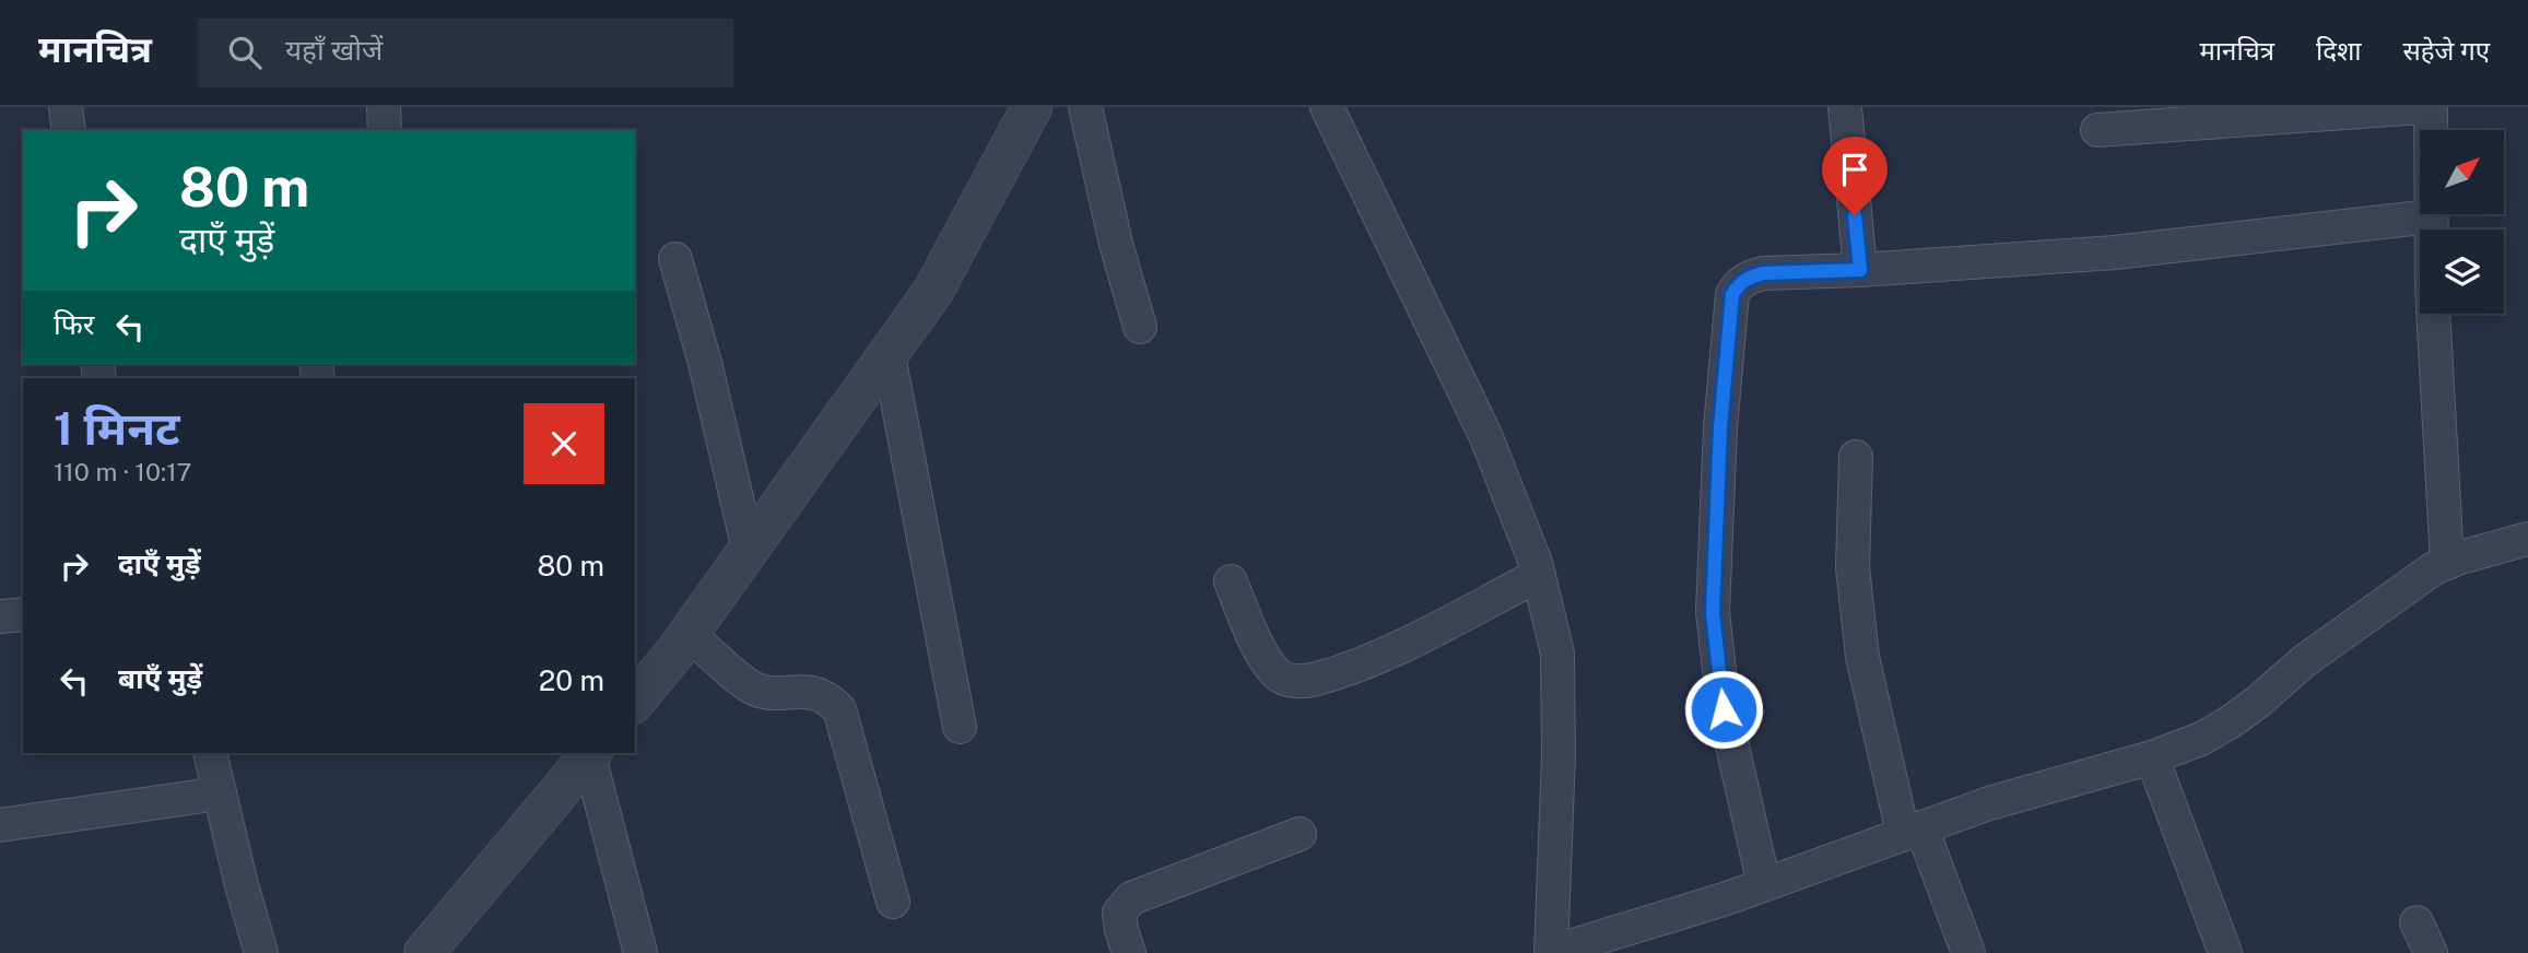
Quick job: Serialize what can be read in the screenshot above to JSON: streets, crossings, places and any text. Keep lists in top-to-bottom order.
{
  "north": "top right",
  "page": {
    "header": "मानचित्र",
    "search": "यहाँ खोजें",
    "nav": ["मानचित्र", "दिशा", "सहेजे गए"],
    "turn": ["80 m", "दाएँ मुड़ें"],
    "then": "फिर",
    "heading": ["1 मिनट", "110 m · 10:17"],
    "list": [
      {
        "name": "दाएँ मुड़ें",
        "value": "80 m"
      },
      {
        "name": "बाएँ मुड़ें",
        "value": "20 m"
      }
    ]
  }
}
